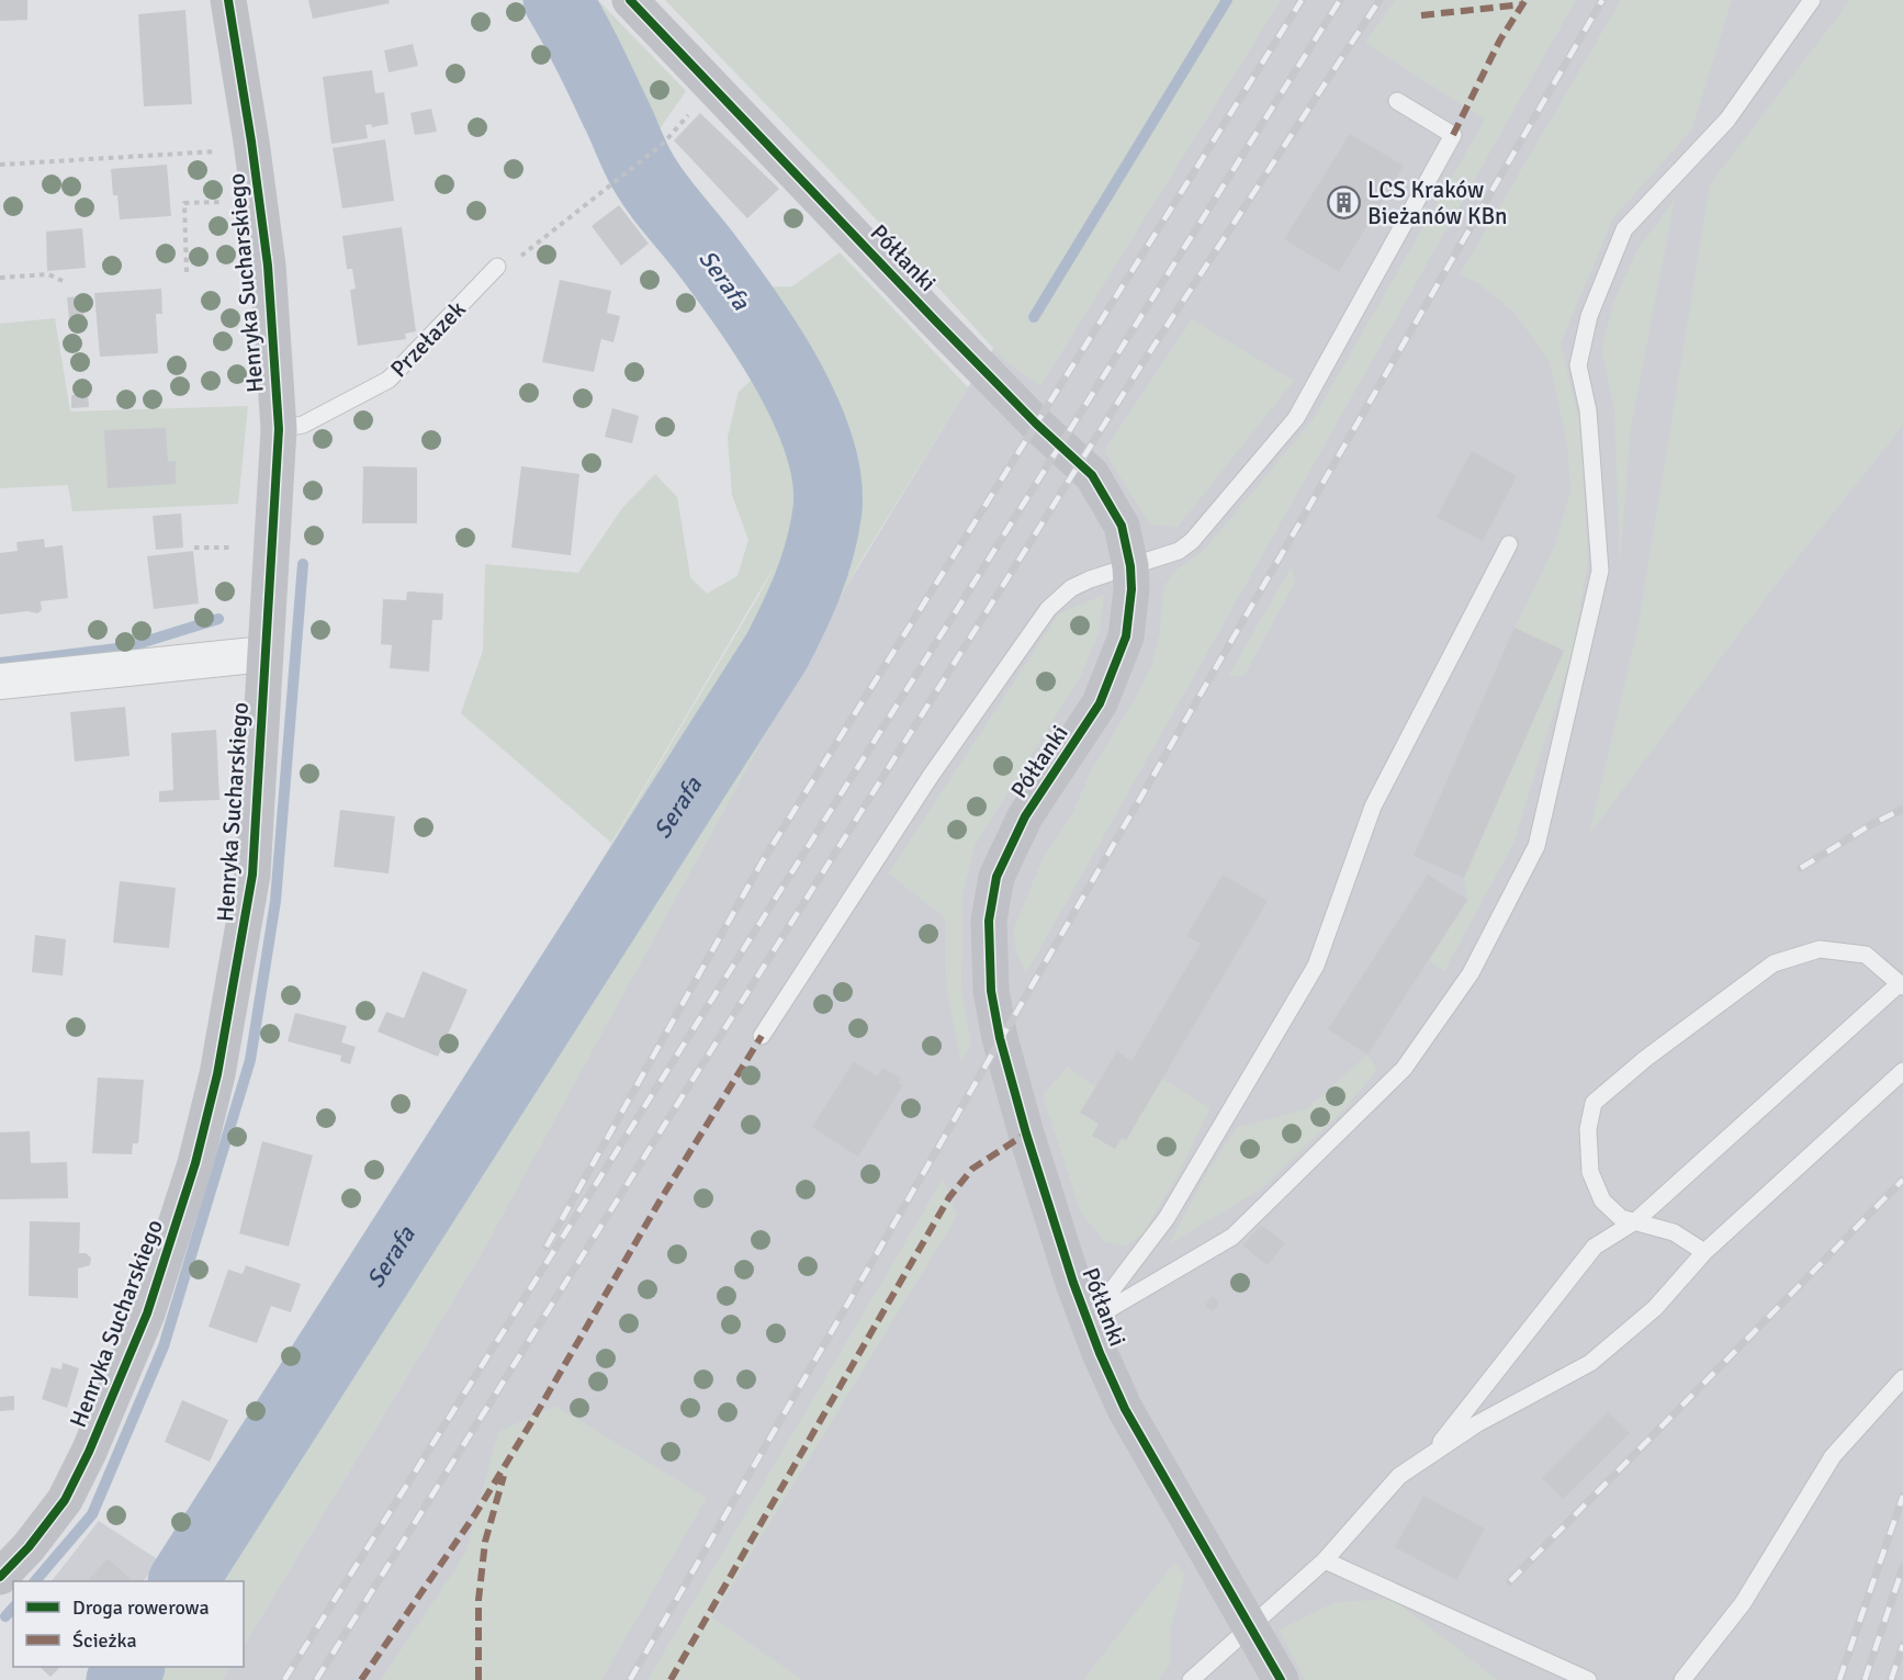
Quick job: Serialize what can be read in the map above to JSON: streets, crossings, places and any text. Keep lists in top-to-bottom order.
{
  "streets": {
    "street": ["Półłanki", "Henryka Sucharskiego"],
    "lane": ["Przełazek"]
  },
  "crossings": [
    ["Henryka Sucharskiego", "Przełazek"]
  ],
  "water": ["Serafa"],
  "places": {
    "building": ["LCS Kraków Bieżanów KBn"]
  },
  "legend": ["Droga rowerowa", "Ścieżka"]
}
